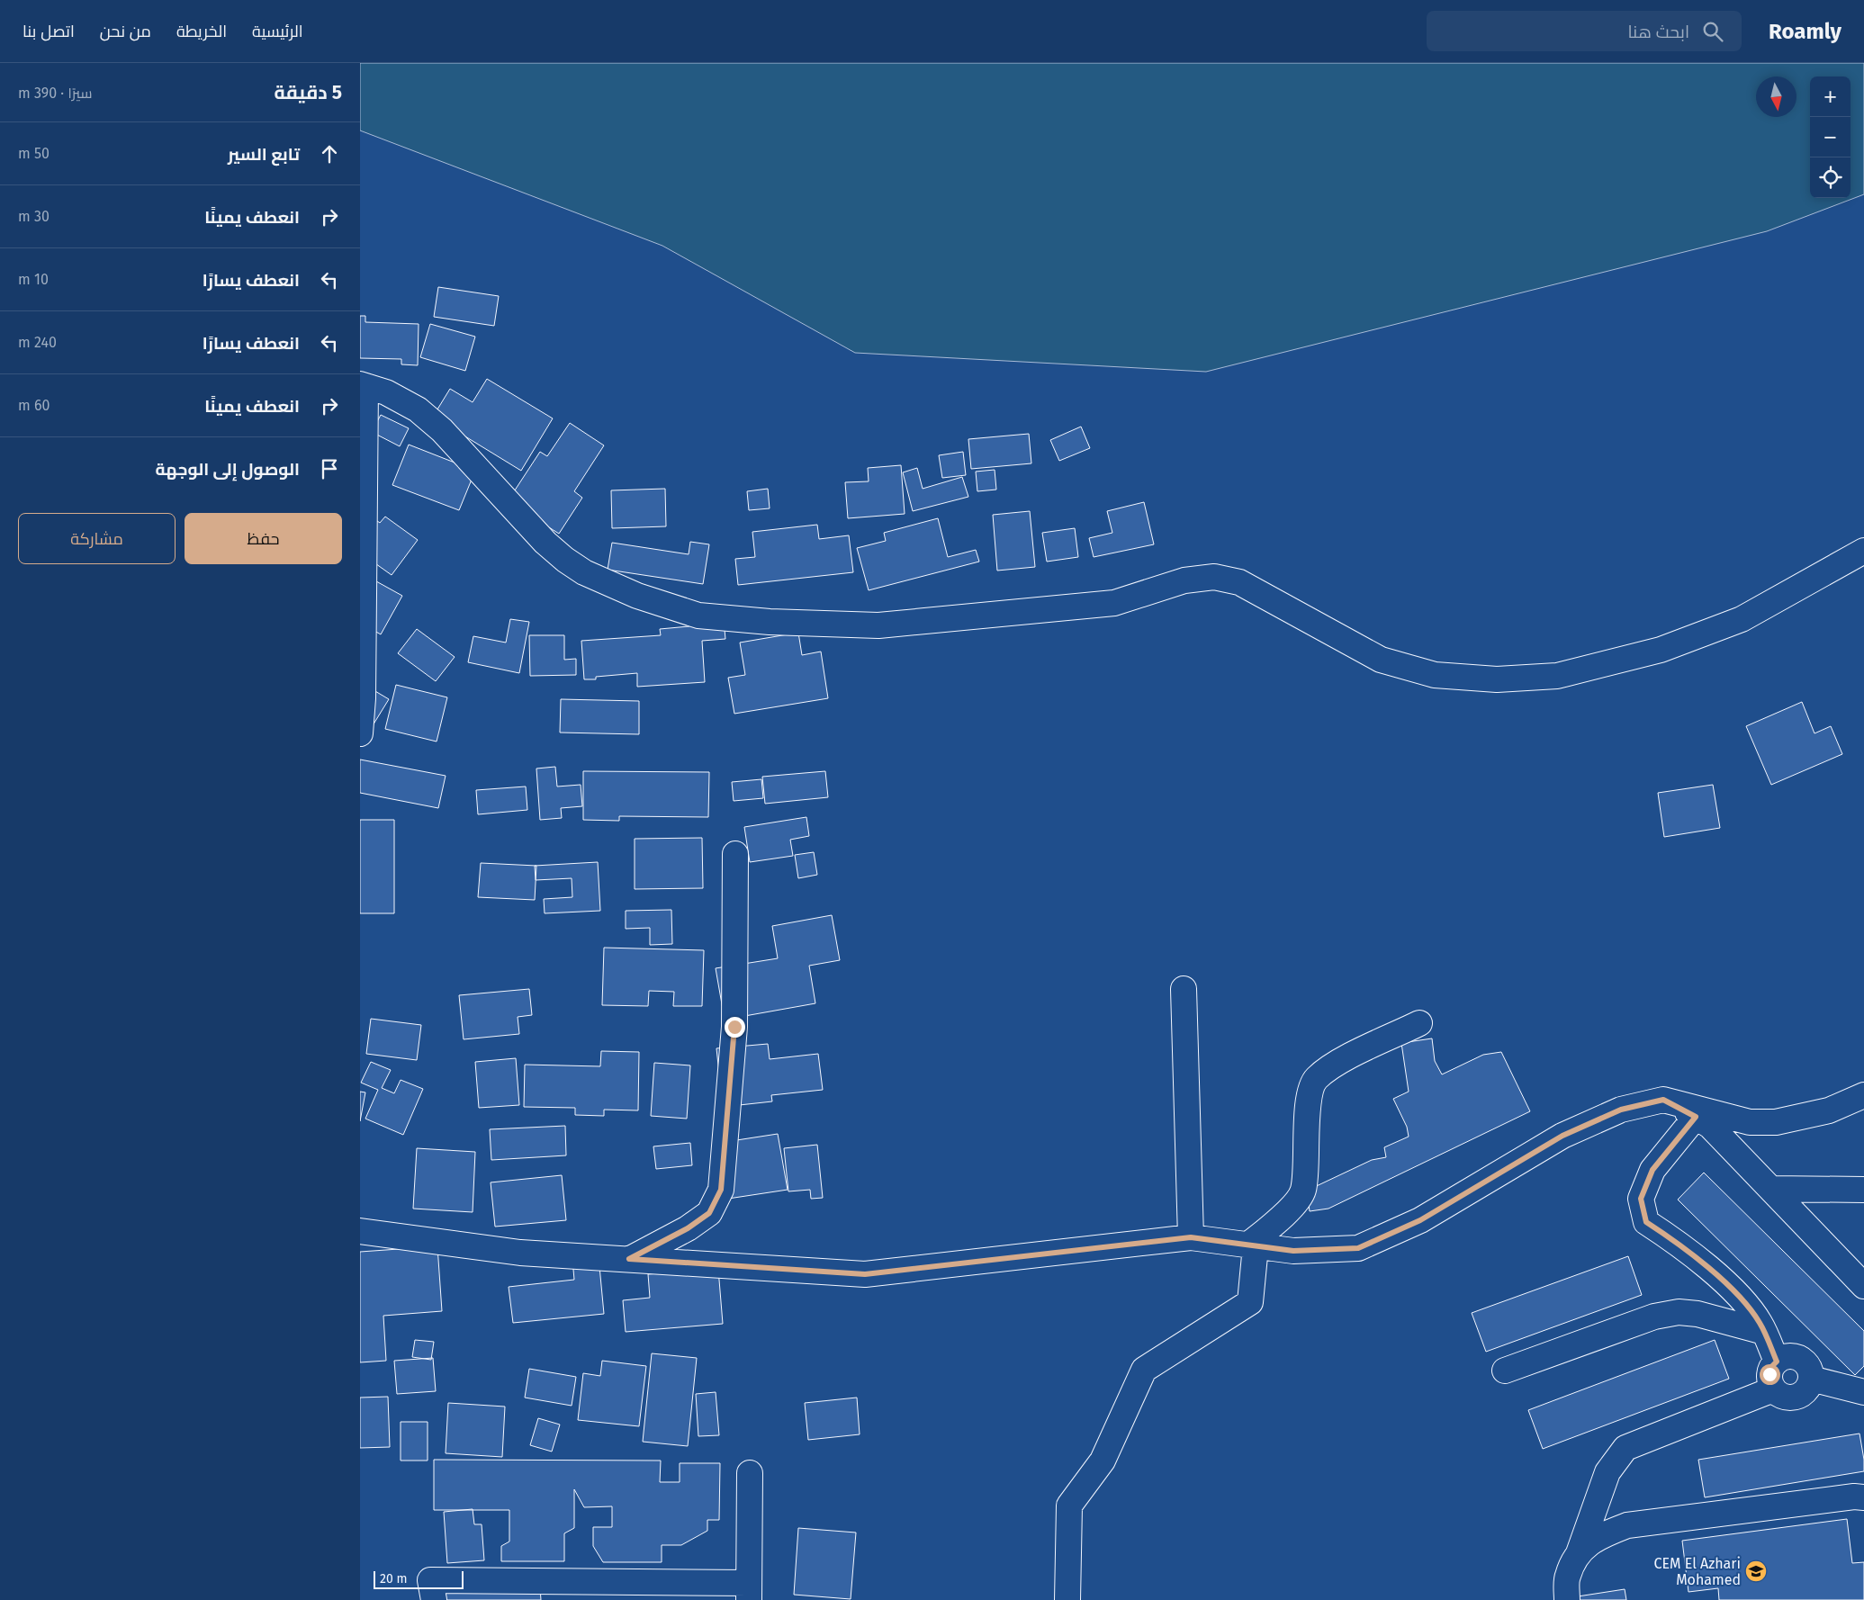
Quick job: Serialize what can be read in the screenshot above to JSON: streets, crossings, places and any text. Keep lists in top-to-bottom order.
{
  "places": {
    "school or university": ["CEM El Azhari Mohamed"]
  },
  "scale_bar": "20 m",
  "north": "bottom",
  "page": {
    "header": "Roamly",
    "search": "ابحث هنا",
    "nav": [
      "الرئيسية",
      "الخريطة",
      "من نحن",
      "اتصل بنا"
    ],
    "heading": ["5 دقيقة", "سيرًا · 390 m"],
    "map_buttons": ["+", "−"],
    "list": [
      ["تابع السير", "50 m"],
      ["انعطف يمينًا", "30 m"],
      ["انعطف يسارًا", "10 m"],
      ["انعطف يسارًا", "240 m"],
      ["انعطف يمينًا", "60 m"],
      "الوصول إلى الوجهة"
    ],
    "buttons": ["حفظ", "مشاركة"],
    "scale": "20 m"
  }
}
